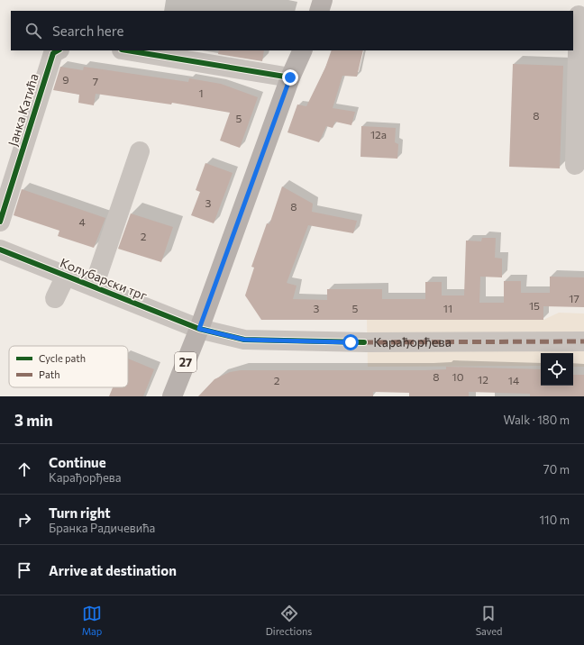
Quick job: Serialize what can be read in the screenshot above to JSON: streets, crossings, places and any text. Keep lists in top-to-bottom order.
{
  "streets": {
    "main road": ["27"],
    "street": ["Јанка Катића", "Колубарски трг", "Карађорђева"]
  },
  "crossings": [
    ["Колубарски трг", "Карађорђева"],
    ["Колубарски трг", "27"],
    ["Карађорђева", "27"]
  ],
  "house_numbers": [
    "9",
    "7",
    "1",
    "8",
    "5",
    "12a",
    "3",
    "8",
    "4",
    "2",
    "17",
    "15",
    "3",
    "5",
    "11",
    "8",
    "10",
    "12",
    "2",
    "14"
  ],
  "legend": ["Cycle path", "Path"],
  "page": {
    "search": "Search here",
    "heading": ["3 min", "Walk · 180 m"],
    "list": [
      ["Continue", "Карађорђева", "70 m"],
      ["Turn right", "Бранка Радичевића", "110 m"],
      "Arrive at destination"
    ],
    "nav": ["Map", "Directions", "Saved"]
  }
}
